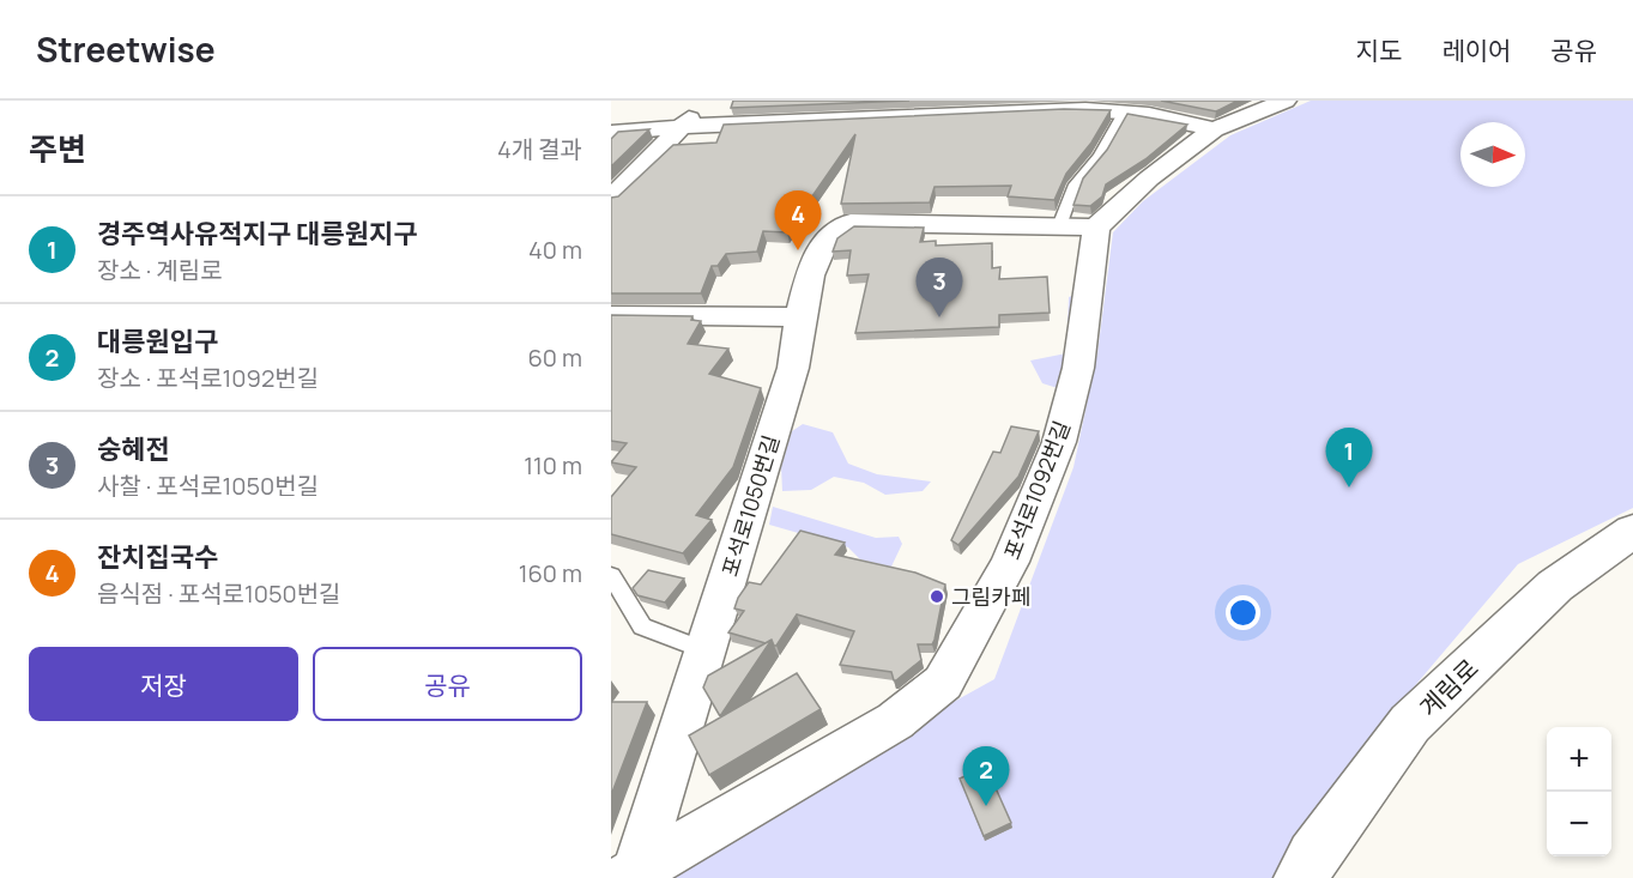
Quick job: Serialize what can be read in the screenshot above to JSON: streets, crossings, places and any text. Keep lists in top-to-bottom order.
{
  "streets": {
    "street": ["포석로1092번길", "포석로1050번길", "계림로"]
  },
  "crossings": [
    ["포석로1092번길", "포석로1050번길"]
  ],
  "places": ["그림카페"],
  "north": "right",
  "page": {
    "header": "Streetwise",
    "nav": ["지도", "레이어", "공유"],
    "heading": ["주변", "4개 결과"],
    "pins": [
      "4",
      "3",
      "1",
      "2"
    ],
    "list": [
      {
        "mark": "1",
        "name": "경주역사유적지구 대릉원지구",
        "note": "장소 · 계림로",
        "value": "40 m"
      },
      {
        "mark": "2",
        "name": "대릉원입구",
        "note": "장소 · 포석로1092번길",
        "value": "60 m"
      },
      {
        "mark": "3",
        "name": "숭혜전",
        "note": "사찰 · 포석로1050번길",
        "value": "110 m"
      },
      {
        "mark": "4",
        "name": "잔치집국수",
        "note": "음식점 · 포석로1050번길",
        "value": "160 m"
      }
    ],
    "buttons": ["저장", "공유"],
    "map_buttons": ["+", "−"]
  }
}
